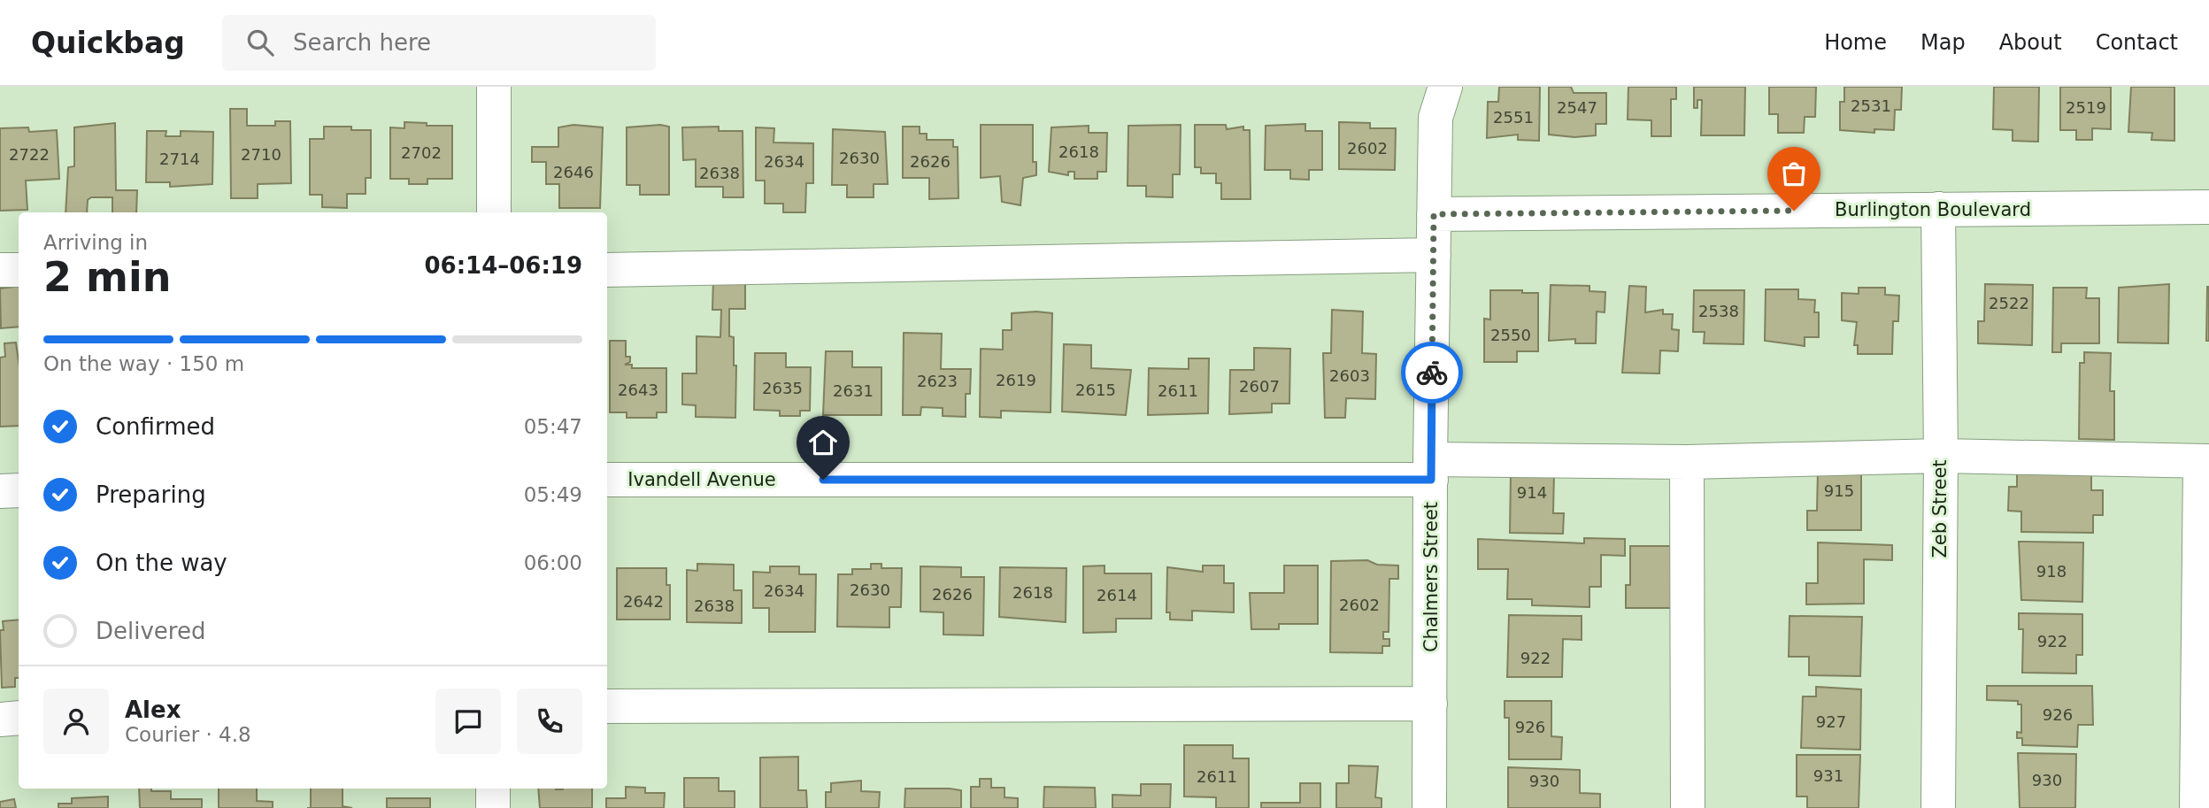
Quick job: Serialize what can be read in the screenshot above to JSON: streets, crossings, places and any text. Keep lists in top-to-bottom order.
{
  "streets": {
    "street": [
      "Burlington Boulevard",
      "Ivandell Avenue",
      "Zeb Street",
      "Chalmers Street"
    ]
  },
  "crossings": [
    ["Burlington Boulevard", "Zeb Street"],
    ["Burlington Boulevard", "Chalmers Street"],
    ["Ivandell Avenue", "Zeb Street"],
    ["Ivandell Avenue", "Chalmers Street"]
  ],
  "house_numbers": [
    "2531",
    "2547",
    "2519",
    "2551",
    "2602",
    "2618",
    "2702",
    "2722",
    "2710",
    "2630",
    "2714",
    "2634",
    "2626",
    "2646",
    "2638",
    "2522",
    "2538",
    "2550",
    "2603",
    "2619",
    "2623",
    "2607",
    "2635",
    "2643",
    "2615",
    "2631",
    "2611",
    "915",
    "914",
    "918",
    "2630",
    "2634",
    "2618",
    "2626",
    "2614",
    "2642",
    "2602",
    "2638",
    "922",
    "922",
    "926",
    "927",
    "926",
    "931",
    "2611",
    "930",
    "930"
  ],
  "page": {
    "header": "Quickbag",
    "search": "Search here",
    "nav": [
      "Home",
      "Map",
      "About",
      "Contact"
    ],
    "heading": ["2 min", "Arriving in", "06:14–06:19"],
    "panel": ["Alex", "Courier · 4.8"],
    "bar": "On the way · 150 m",
    "list": [
      ["Confirmed", "05:47"],
      ["Preparing", "05:49"],
      ["On the way", "06:00"],
      "Delivered"
    ]
  }
}
